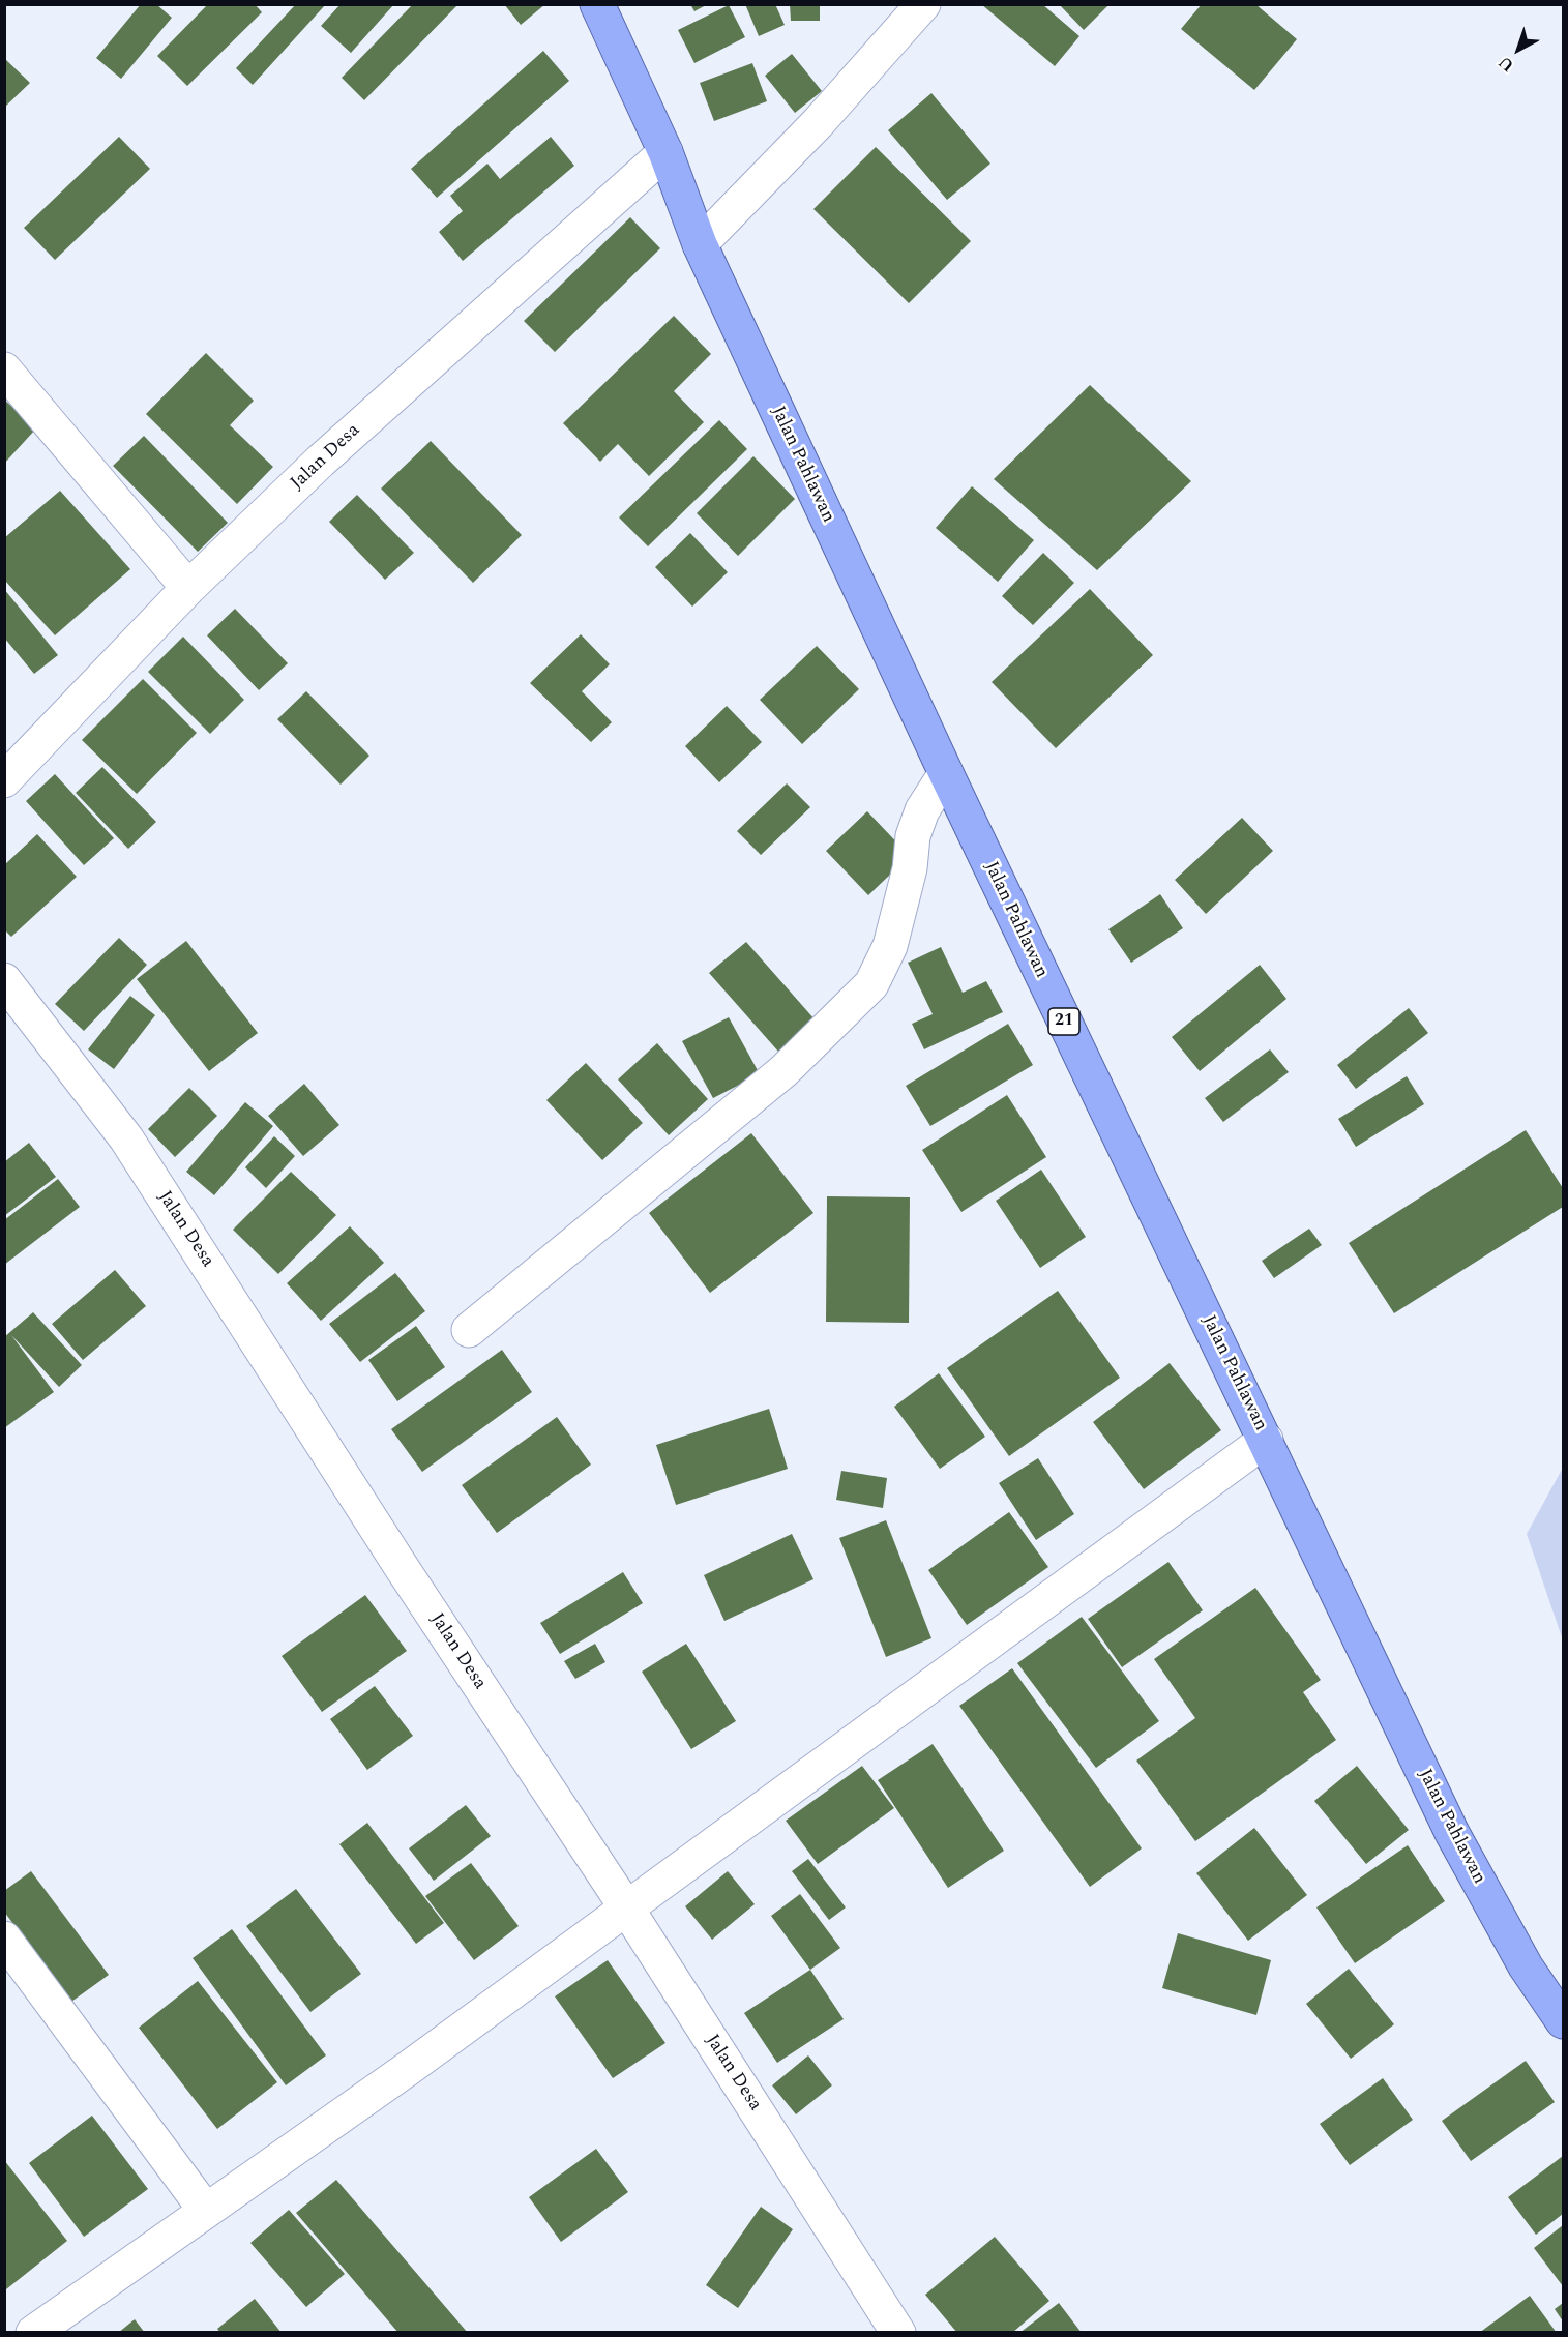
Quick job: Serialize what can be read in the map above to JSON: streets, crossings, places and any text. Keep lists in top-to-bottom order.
{
  "streets": {
    "highway": ["Jalan Pahlawan", "21"],
    "street": ["Jalan Desa"]
  },
  "crossings": [
    ["Jalan Desa", "Jalan Pahlawan"]
  ],
  "north": "bottom left"
}
